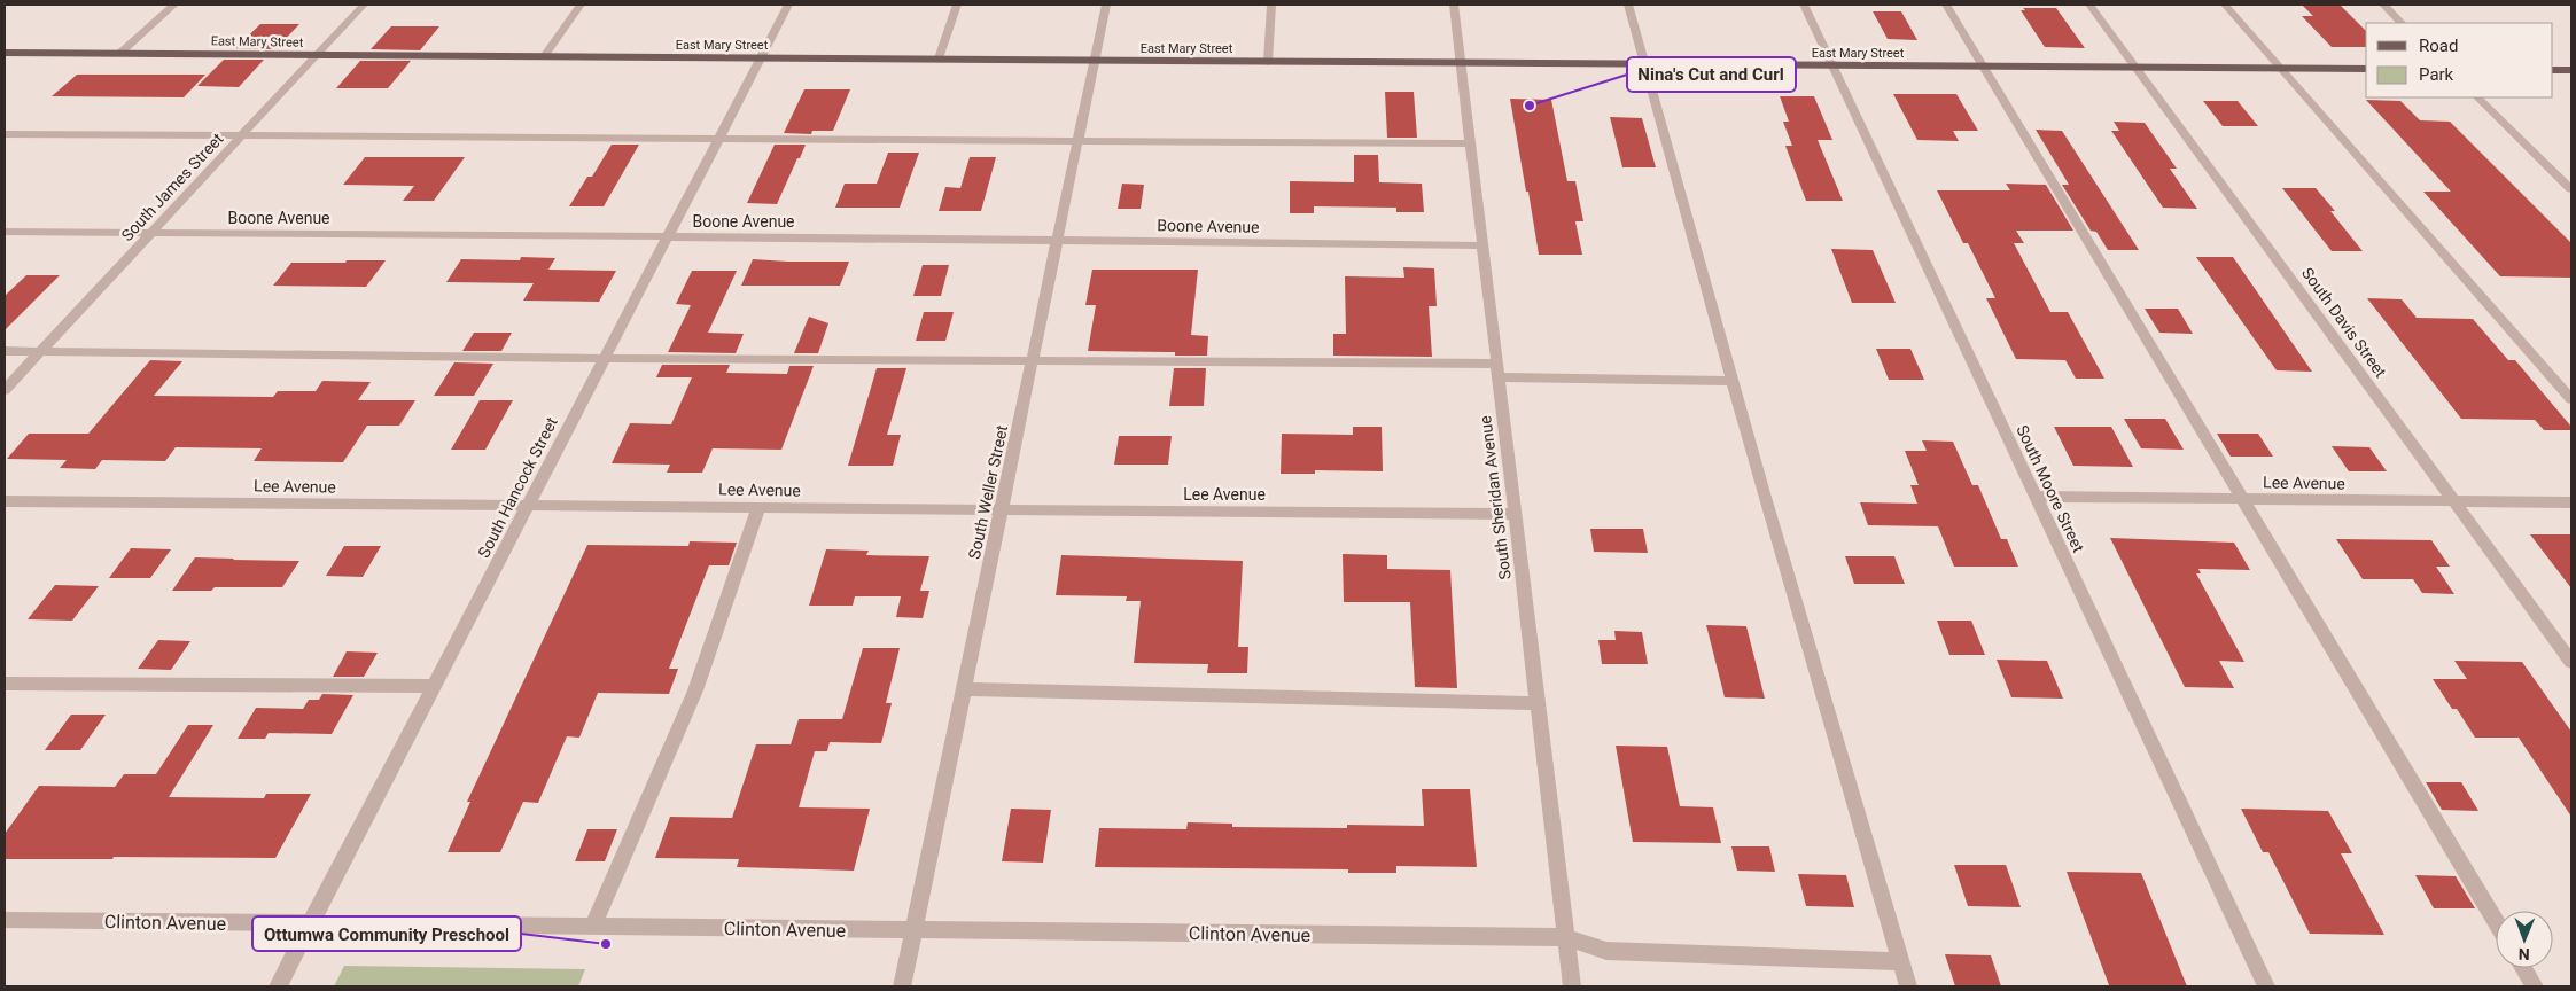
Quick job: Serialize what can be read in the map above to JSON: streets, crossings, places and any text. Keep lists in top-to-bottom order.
{
  "streets": {
    "main road": ["East Mary Street"],
    "street": [
      "South James Street",
      "Boone Avenue",
      "South Davis Street",
      "Lee Avenue",
      "South Hancock Street",
      "South Moore Street",
      "South Weller Street",
      "South Sheridan Avenue",
      "Clinton Avenue"
    ]
  },
  "crossings": [
    ["East Mary Street", "South James Street"],
    ["East Mary Street", "South Davis Street"],
    ["East Mary Street", "South Hancock Street"],
    ["East Mary Street", "South Moore Street"],
    ["East Mary Street", "South Weller Street"],
    ["East Mary Street", "South Sheridan Avenue"],
    ["South James Street", "Boone Avenue"],
    ["Boone Avenue", "South Hancock Street"],
    ["Boone Avenue", "South Weller Street"],
    ["Boone Avenue", "South Sheridan Avenue"],
    ["South Davis Street", "Lee Avenue"],
    ["Lee Avenue", "South Hancock Street"],
    ["Lee Avenue", "South Moore Street"],
    ["Lee Avenue", "South Weller Street"],
    ["Lee Avenue", "South Sheridan Avenue"],
    ["South Hancock Street", "Clinton Avenue"],
    ["South Weller Street", "Clinton Avenue"],
    ["South Sheridan Avenue", "Clinton Avenue"]
  ],
  "places": ["Nina's Cut and Curl", "Ottumwa Community Preschool"],
  "legend": ["Road", "Park"],
  "north": "bottom"
}
